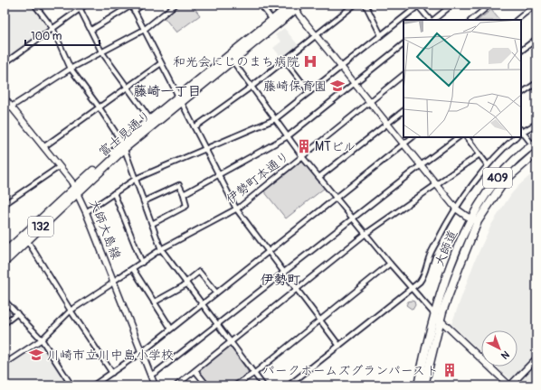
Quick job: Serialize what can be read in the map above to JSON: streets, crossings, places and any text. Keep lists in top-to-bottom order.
{
  "streets": {
    "highway": [
      "富士見通り",
      "409",
      "132",
      "大師道"
    ],
    "street": ["伊勢町本通り", "大師大島線"]
  },
  "crossings": [
    ["富士見通り", "大師大島線"],
    ["伊勢町本通り", "大師大島線"]
  ],
  "districts": ["藤崎一丁目", "伊勢町"],
  "places": {
    "hospital": ["和光会にじのまち病院"],
    "school or university": ["藤崎保育園", "川崎市立川中島小学校"],
    "building": ["MTビル", "パークホームズグランパースト"]
  },
  "scale_bar": "100 m",
  "north": "bottom right"
}
